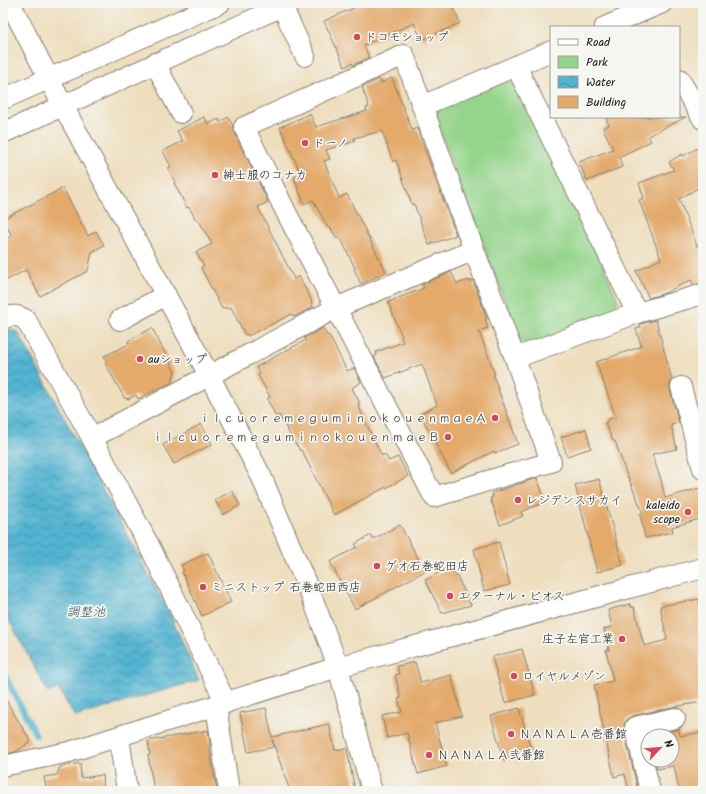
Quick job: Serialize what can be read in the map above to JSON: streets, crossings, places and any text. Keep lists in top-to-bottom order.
{
  "water": ["調整池"],
  "places": [
    "ドコモショップ",
    "ドーノ",
    "紳士服のコナカ",
    "auショップ",
    "ｉｌｃｕｏｒｅｍｅｇｕｍｉｎｏｋｏｕｅｎｍａｅＡ",
    "ｉｌｃｕｏｒｅｍｅｇｕｍｉｎｏｋｏｕｅｎｍａｅＢ",
    "レジデンスサカイ",
    "kaleido scope",
    "ゲオ石巻蛇田店",
    "ミニストップ 石巻蛇田西店",
    "エターナル・ビオス",
    "庄子左官工業",
    "ロイヤルメゾン",
    "ＮＡＮＡＬＡ壱番館",
    "ＮＡＮＡＬＡ弐番館"
  ],
  "legend": [
    "Road",
    "Park",
    "Water",
    "Building"
  ],
  "north": "top right"
}
